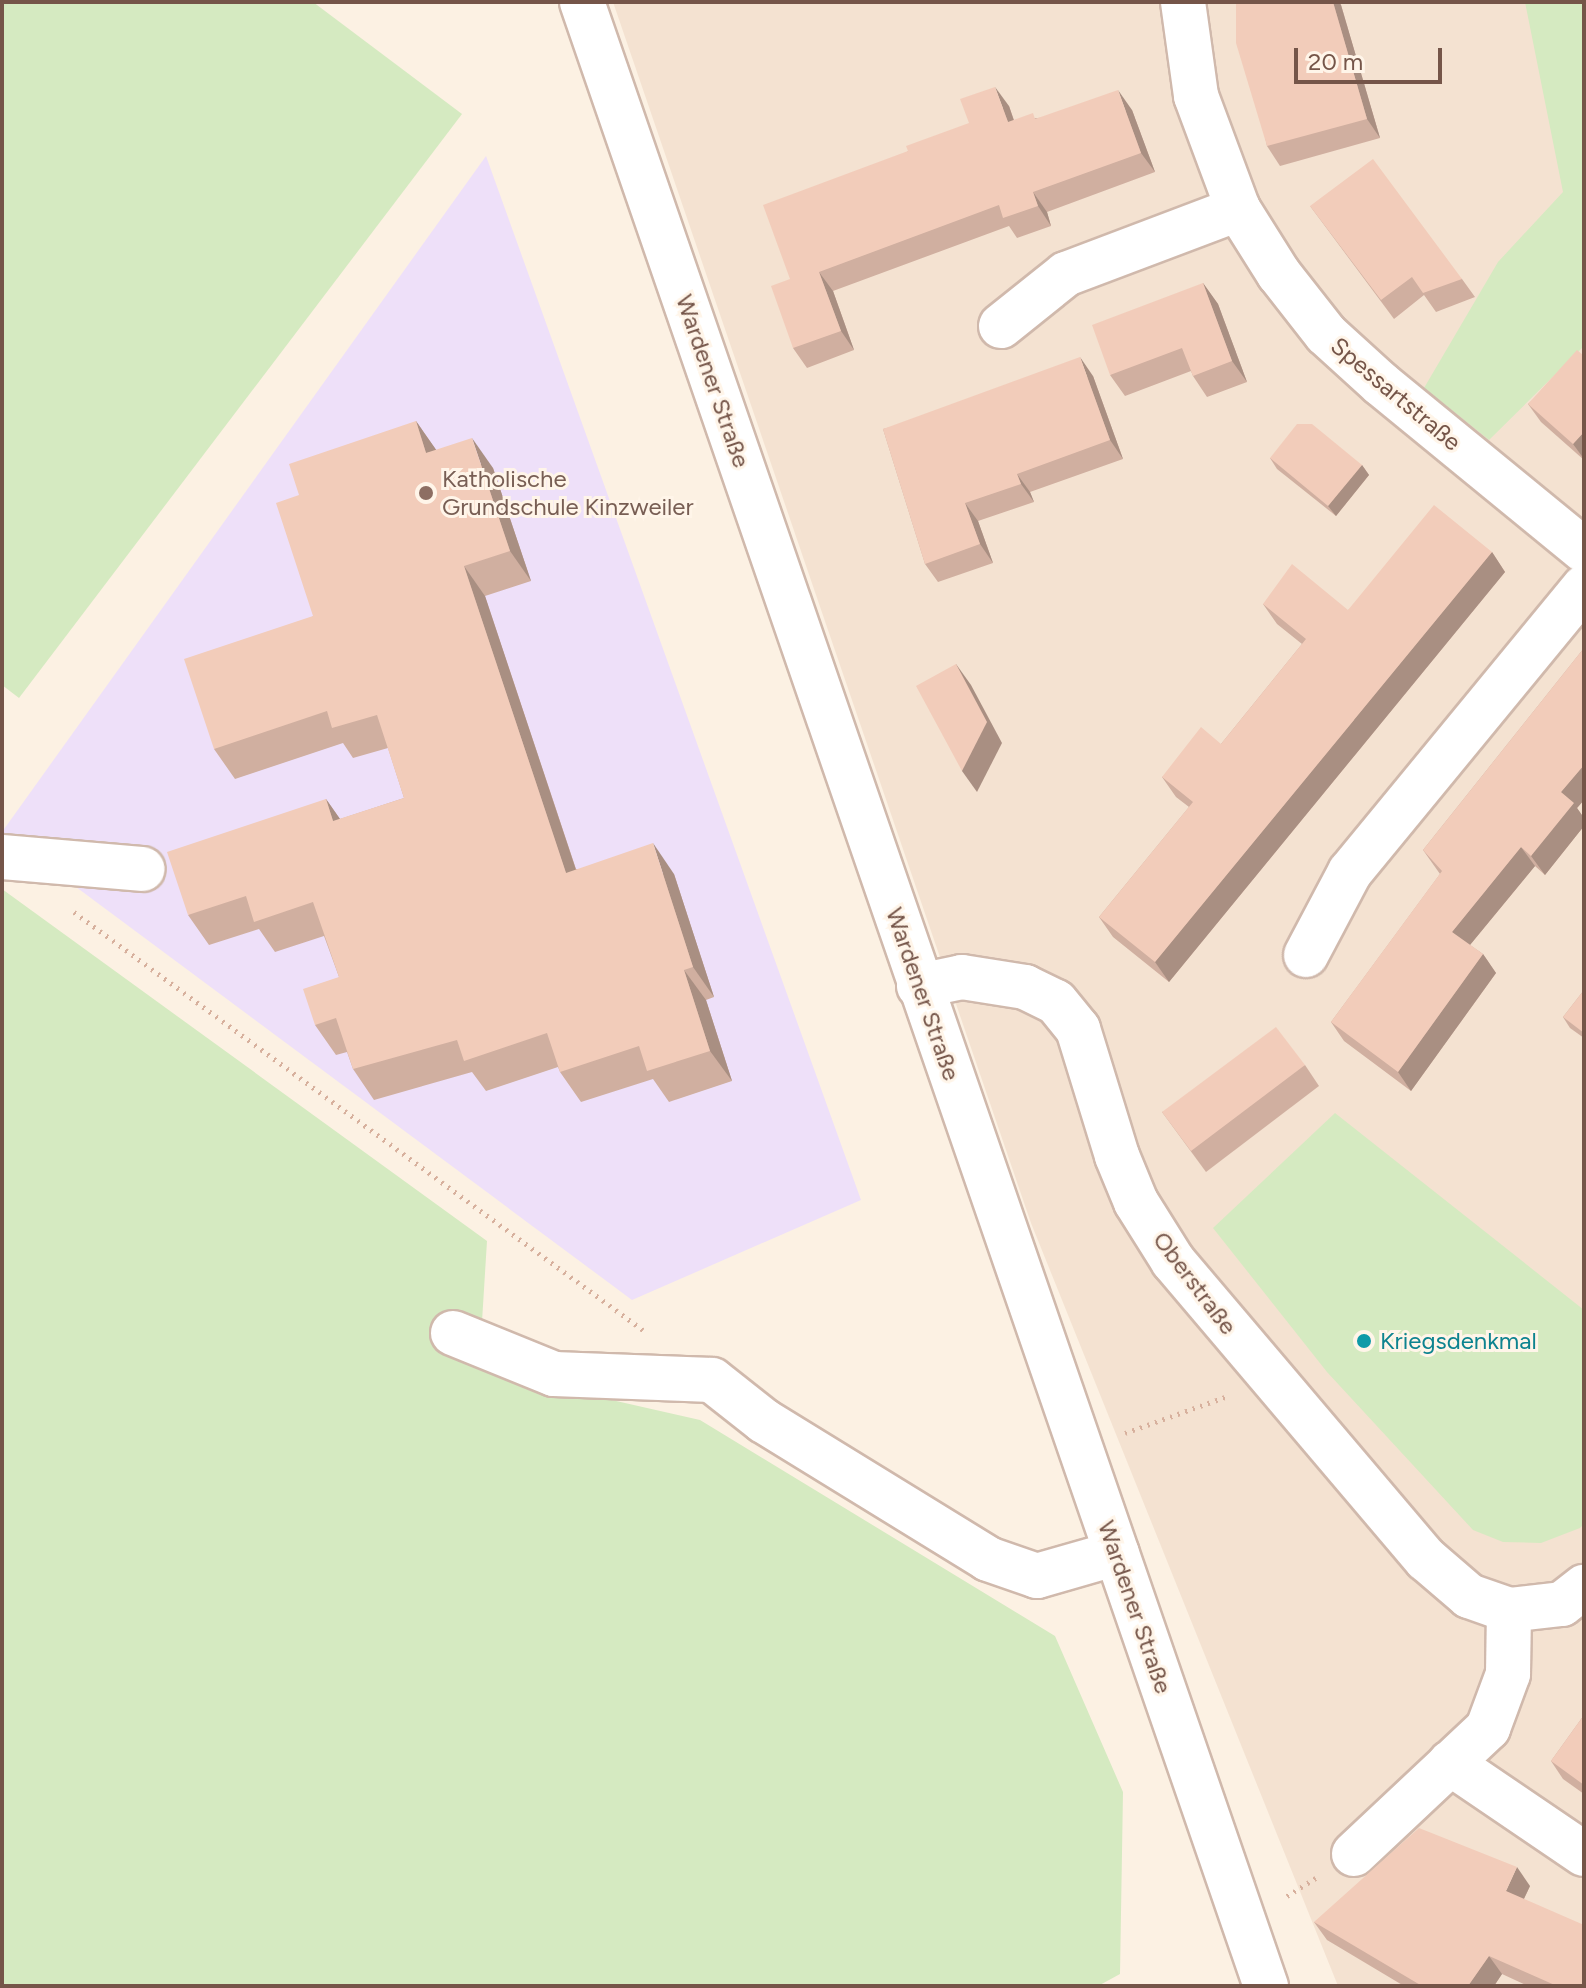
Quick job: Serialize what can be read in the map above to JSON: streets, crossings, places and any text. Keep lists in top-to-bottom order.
{
  "streets": {
    "street": ["Wardener Straße", "Spessartstraße", "Oberstraße"]
  },
  "crossings": [
    ["Wardener Straße", "Oberstraße"]
  ],
  "places": ["Katholische Grundschule Kinzweiler", "Kriegsdenkmal"],
  "scale_bar": "20 m"
}
